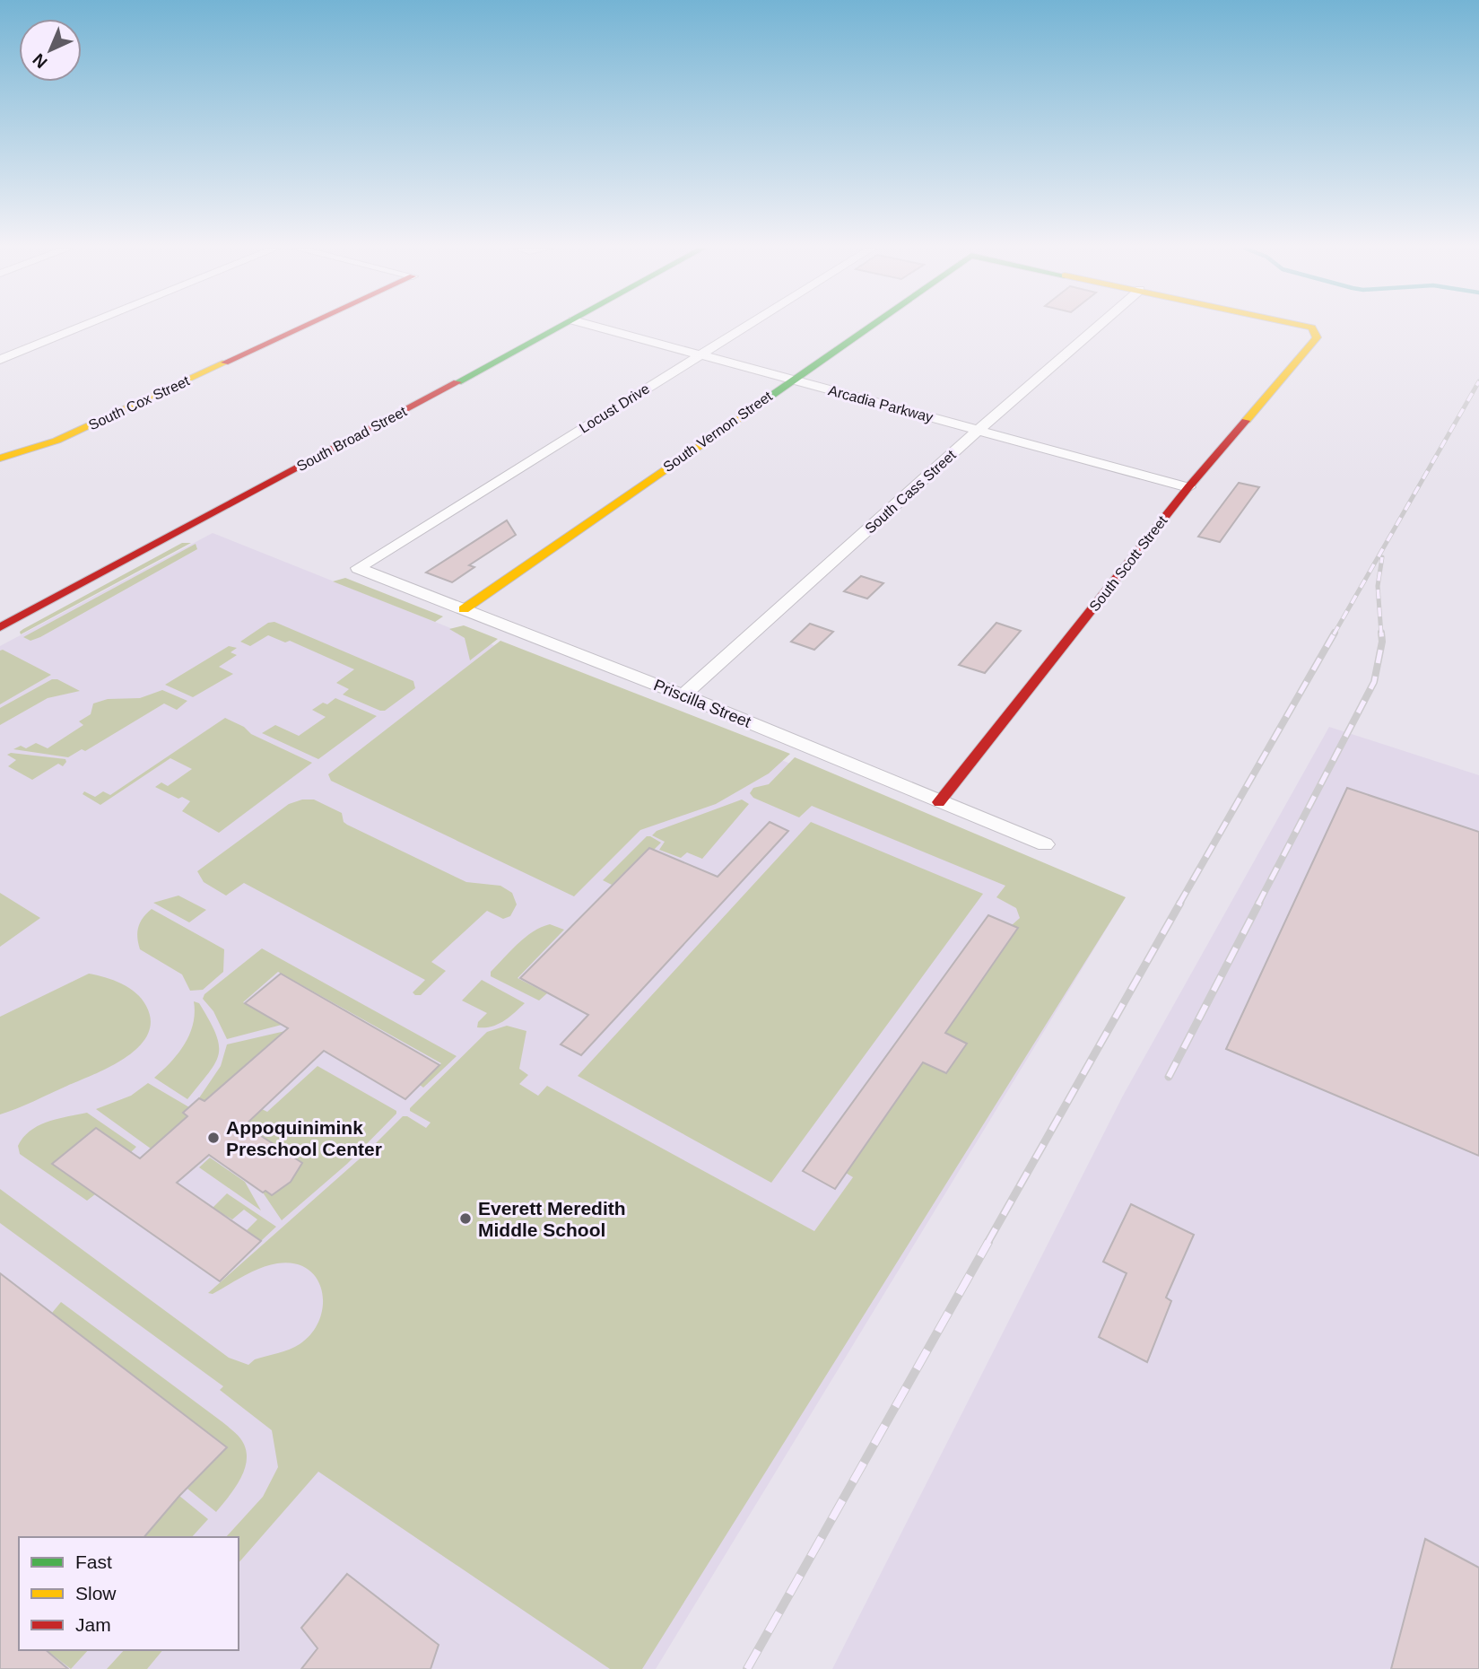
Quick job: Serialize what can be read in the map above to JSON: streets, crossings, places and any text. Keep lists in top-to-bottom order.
{
  "streets": {
    "street": [
      "South Cox Street",
      "Arcadia Parkway",
      "Locust Drive",
      "South Vernon Street",
      "South Broad Street",
      "South Cass Street",
      "South Scott Street",
      "Priscilla Street"
    ]
  },
  "crossings": [
    ["Arcadia Parkway", "Locust Drive"],
    ["Arcadia Parkway", "South Vernon Street"],
    ["Arcadia Parkway", "South Cass Street"],
    ["Arcadia Parkway", "South Scott Street"],
    ["Locust Drive", "Priscilla Street"],
    ["South Vernon Street", "Priscilla Street"],
    ["South Cass Street", "Priscilla Street"],
    ["South Scott Street", "Priscilla Street"]
  ],
  "places": ["Appoquinimink Preschool Center", "Everett Meredith Middle School"],
  "legend": ["Fast", "Slow", "Jam"],
  "north": "bottom left"
}
